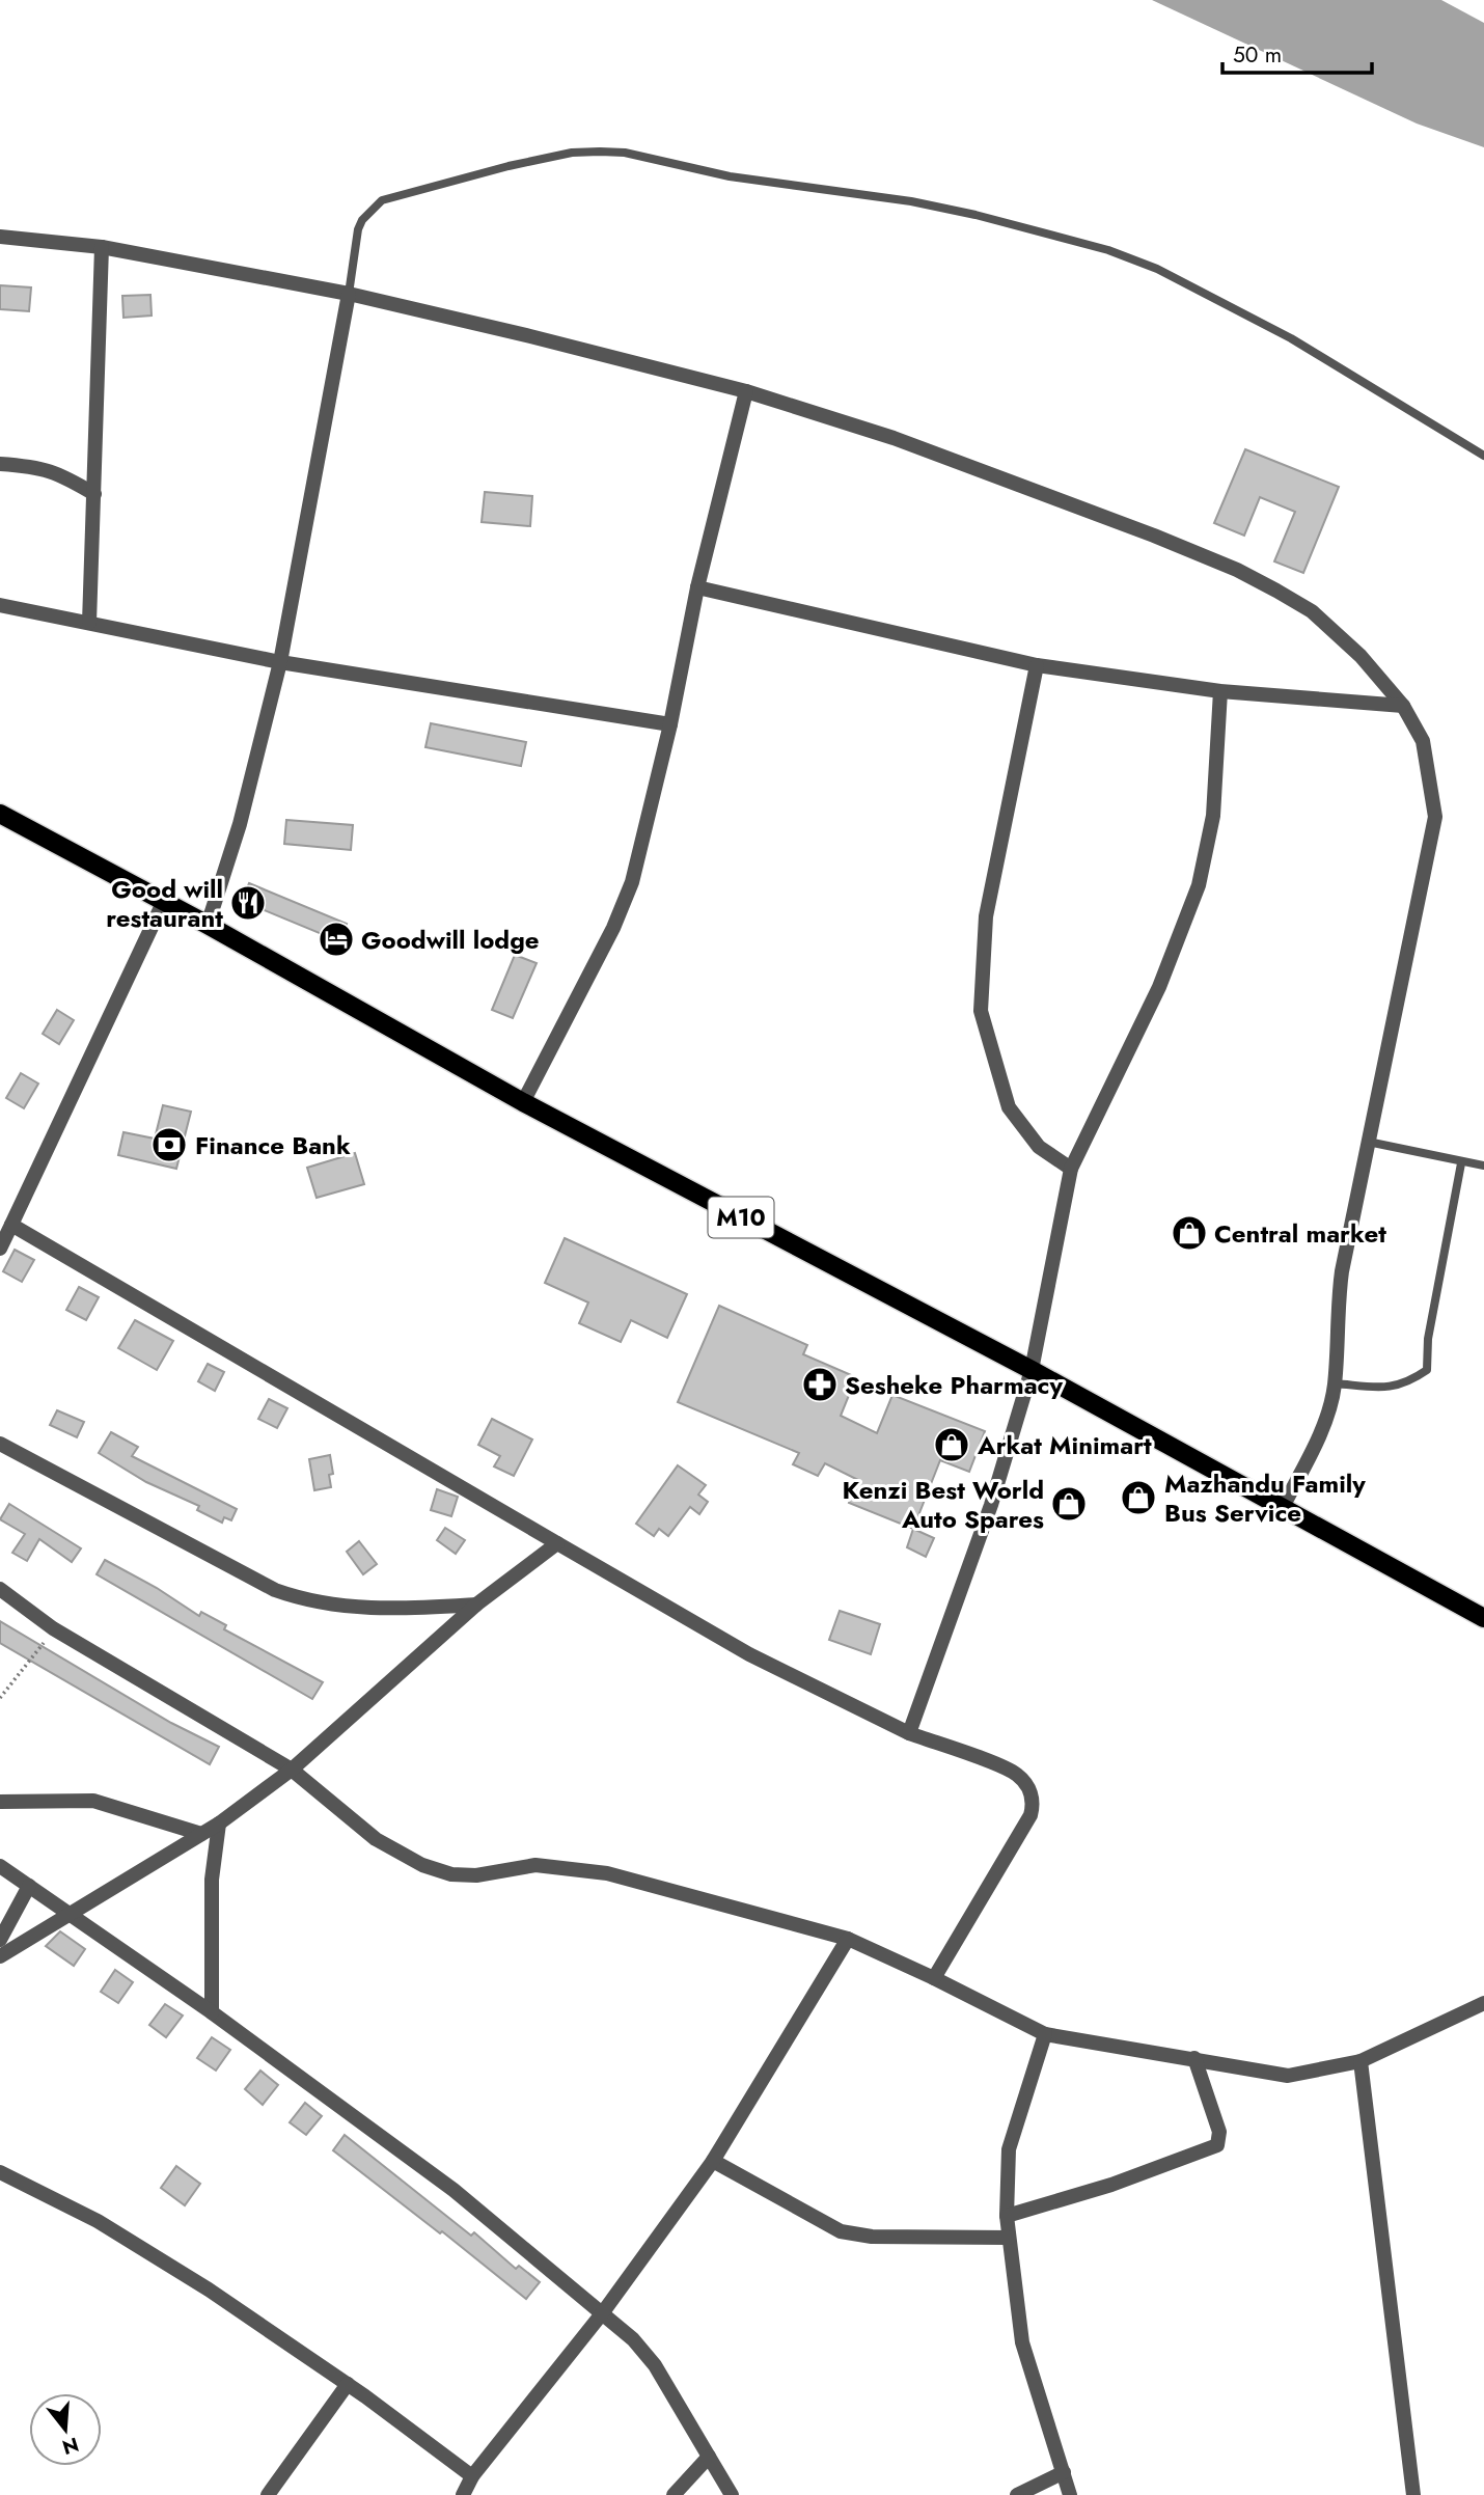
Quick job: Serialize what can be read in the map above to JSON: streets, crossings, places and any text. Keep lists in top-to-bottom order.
{
  "streets": {
    "main road": ["M10"]
  },
  "places": {
    "restaurant": ["Good will restaurant"],
    "hotel": ["Goodwill lodge"],
    "bank": ["Finance Bank"],
    "shop": [
      "Central market",
      "Arkat Minimart",
      "Mazhandu Family Bus Service",
      "Kenzi Best World Auto Spares"
    ],
    "pharmacy": ["Sesheke Pharmacy"]
  },
  "scale_bar": "50 m",
  "north": "bottom"
}
